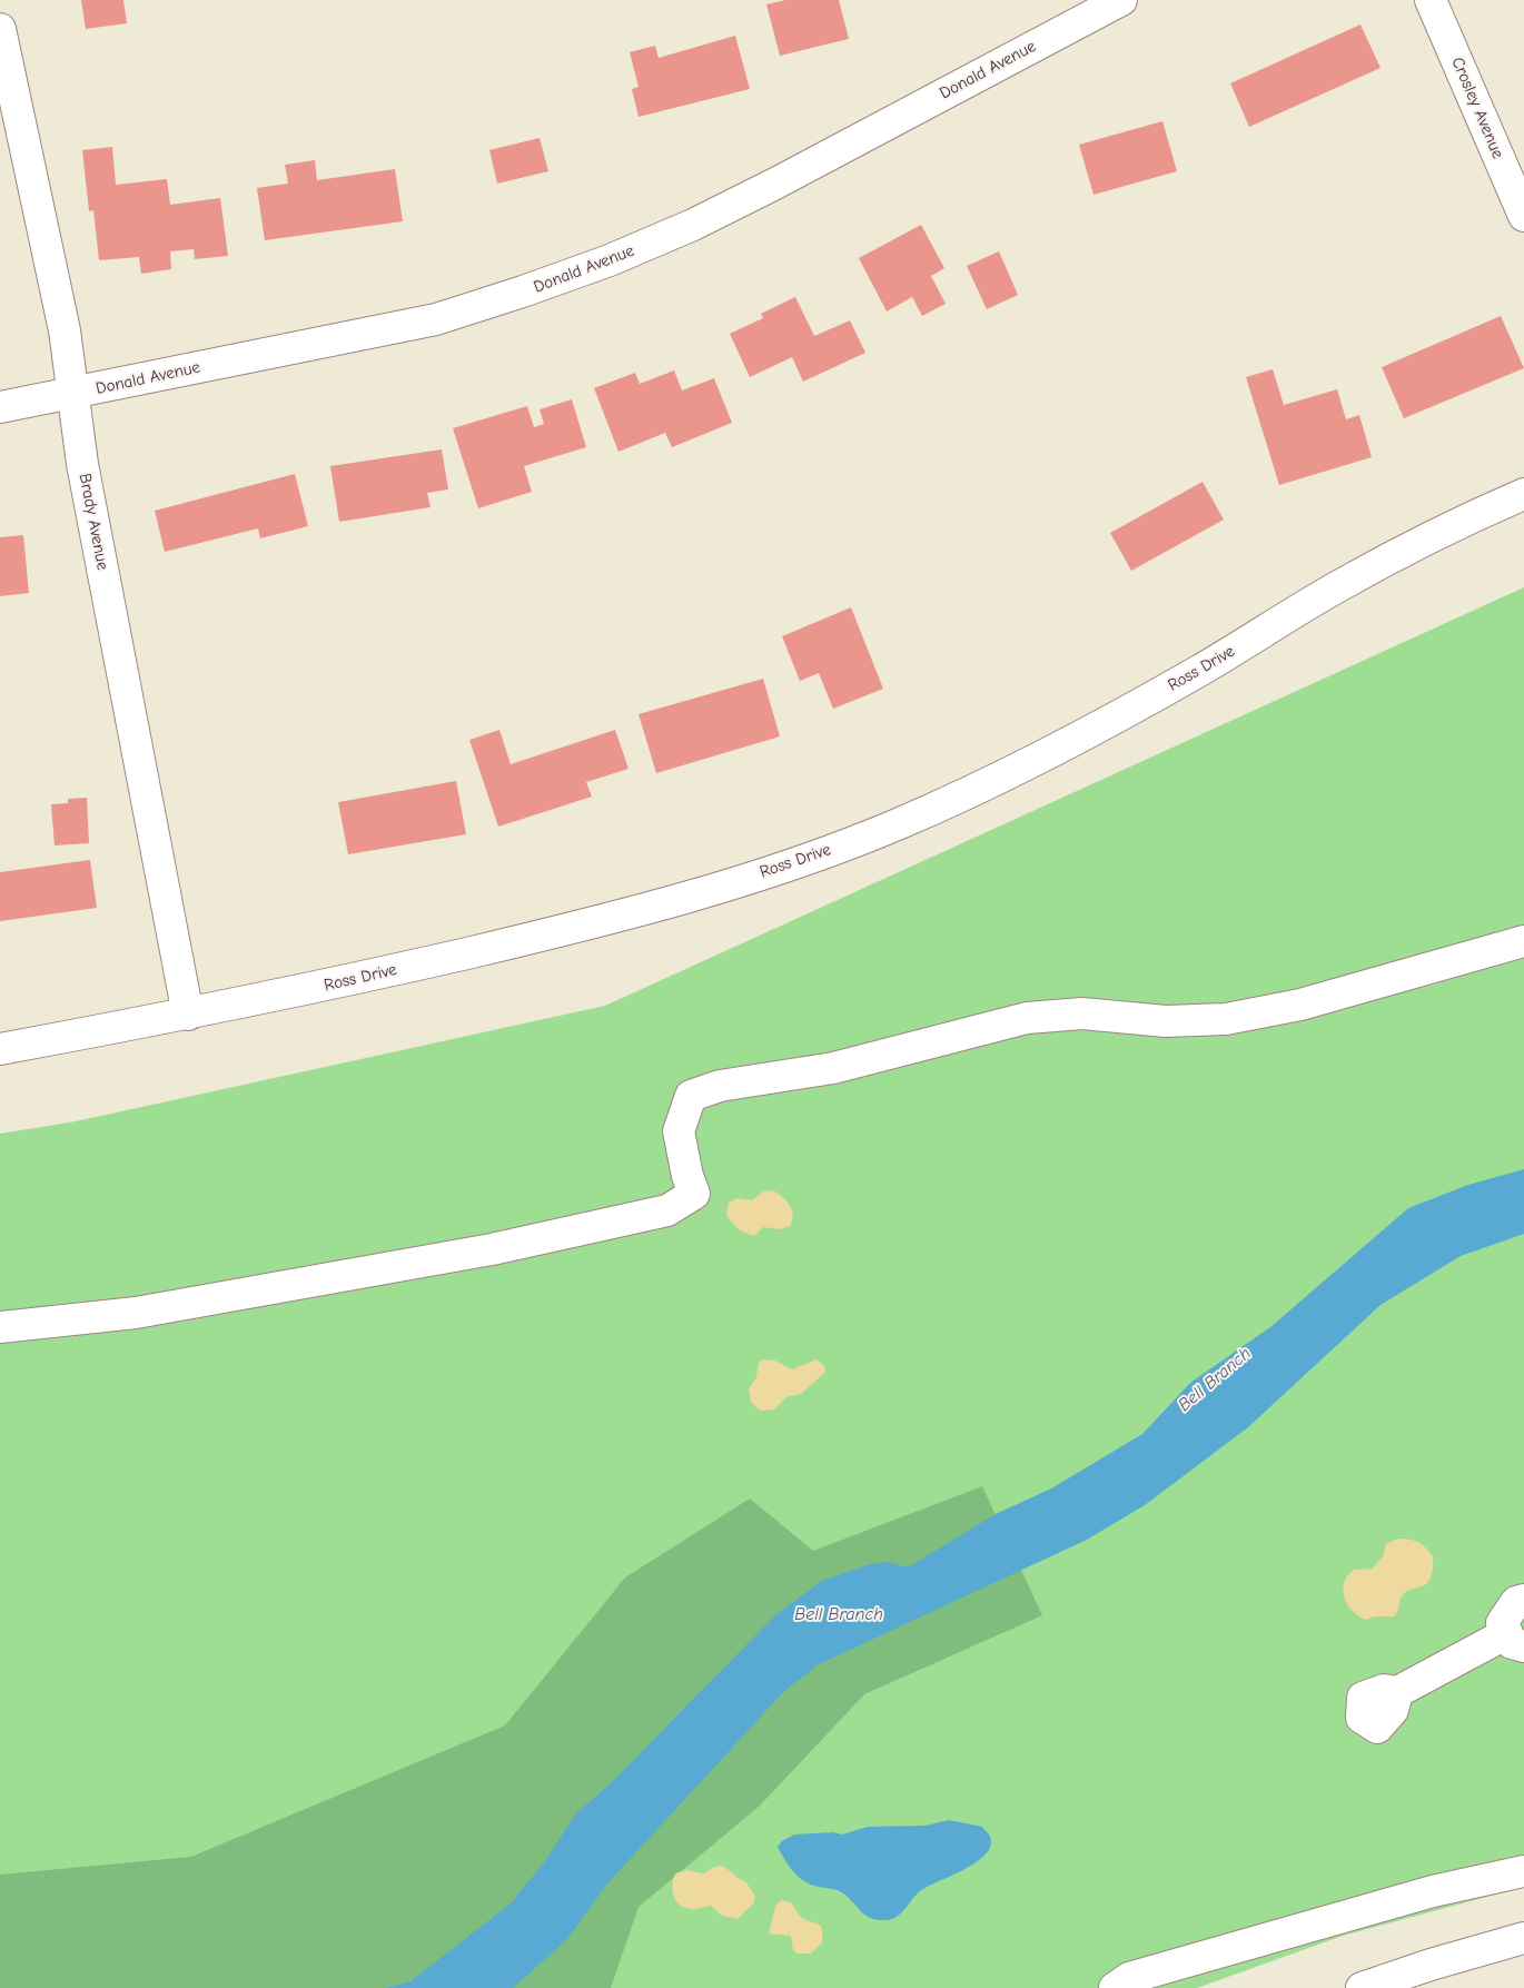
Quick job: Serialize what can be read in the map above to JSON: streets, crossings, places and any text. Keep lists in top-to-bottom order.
{
  "streets": {
    "street": [
      "Donald Avenue",
      "Crosley Avenue",
      "Brady Avenue",
      "Ross Drive"
    ]
  },
  "crossings": [
    ["Donald Avenue", "Brady Avenue"],
    ["Brady Avenue", "Ross Drive"]
  ],
  "water": ["Bell Branch"]
}
